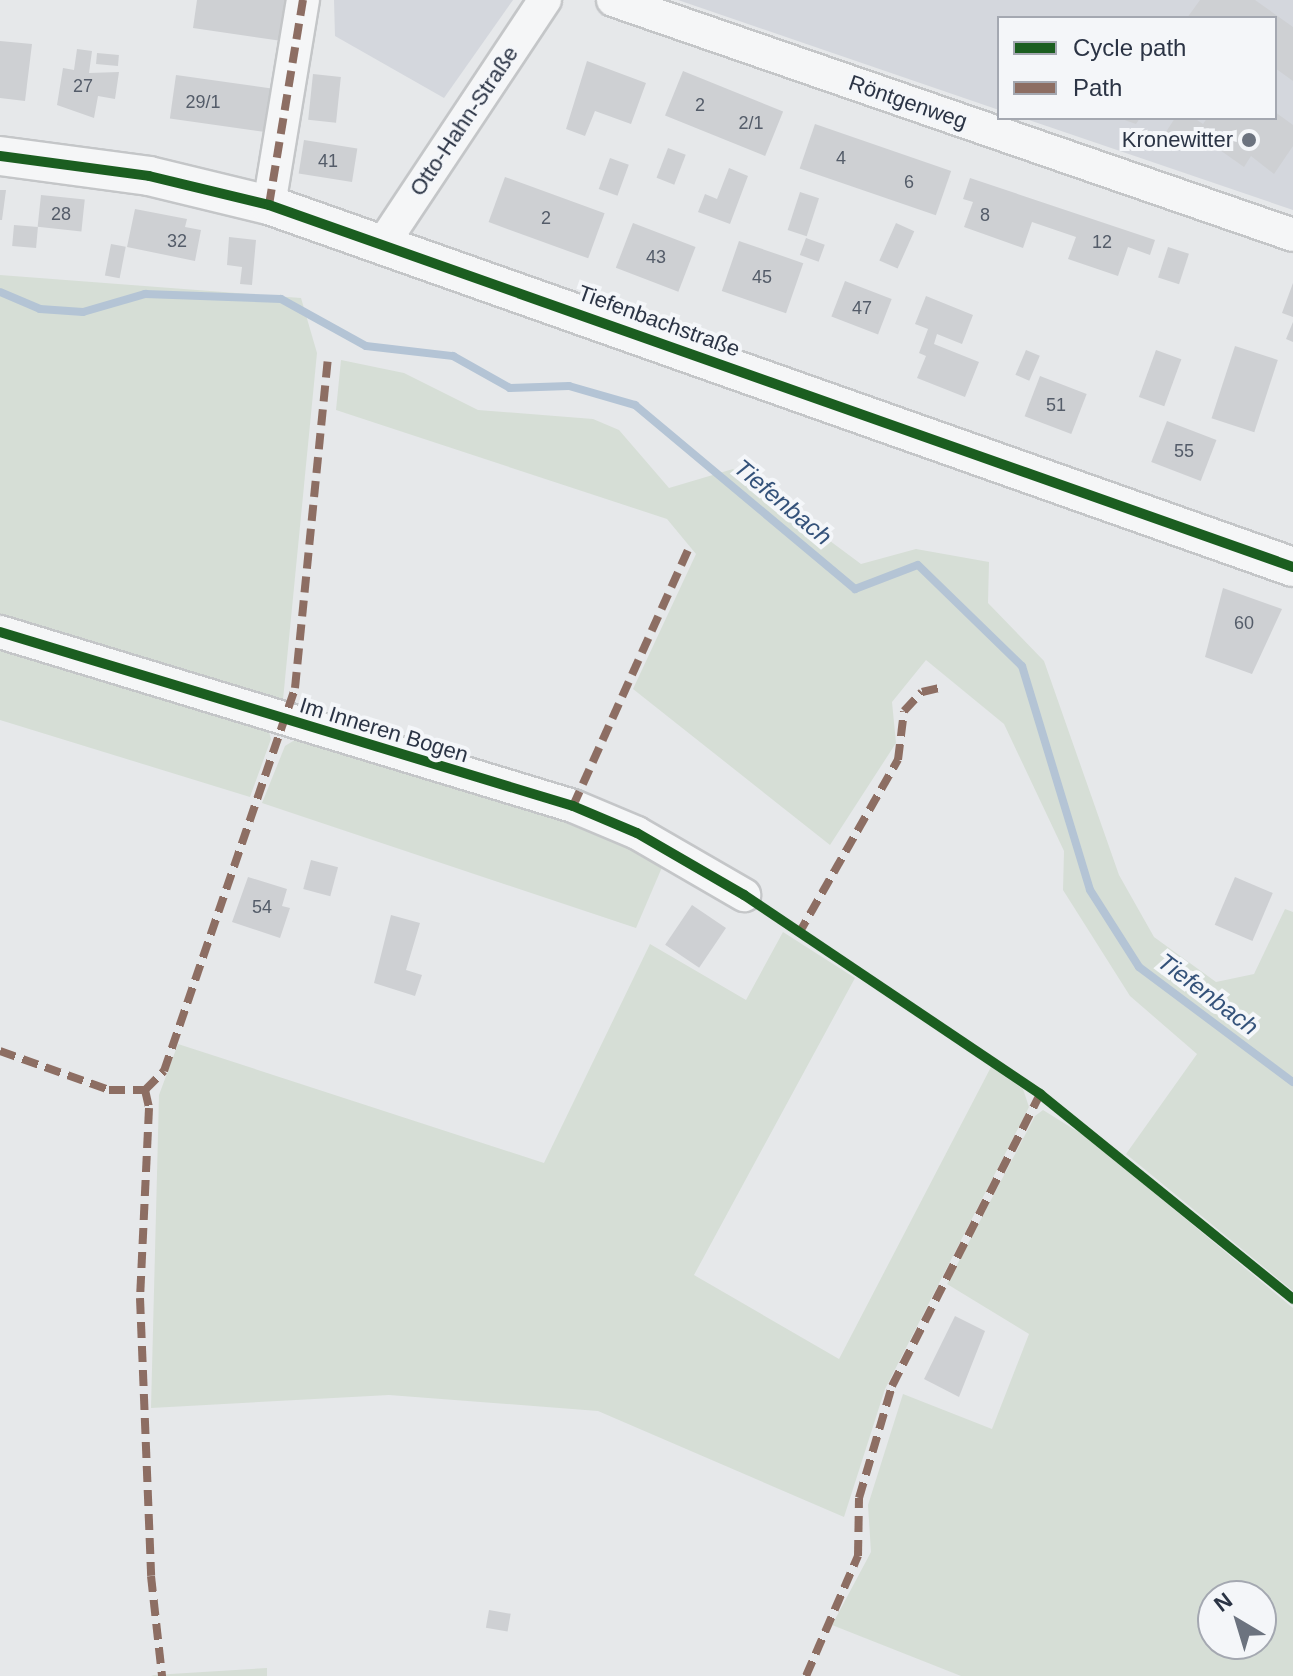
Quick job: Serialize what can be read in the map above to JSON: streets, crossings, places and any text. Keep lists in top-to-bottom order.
{
  "streets": {
    "street": [
      "Röntgenweg",
      "Otto-Hahn-Straße",
      "Tiefenbachstraße",
      "Im Inneren Bogen"
    ]
  },
  "crossings": [
    ["Otto-Hahn-Straße", "Tiefenbachstraße"]
  ],
  "water": ["Tiefenbach"],
  "places": ["Kronewitter"],
  "house_numbers": [
    "27",
    "29/1",
    "2",
    "2/1",
    "4",
    "41",
    "6",
    "28",
    "8",
    "2",
    "32",
    "12",
    "43",
    "45",
    "47",
    "51",
    "55",
    "60",
    "54"
  ],
  "legend": ["Cycle path", "Path"],
  "north": "top left"
}
